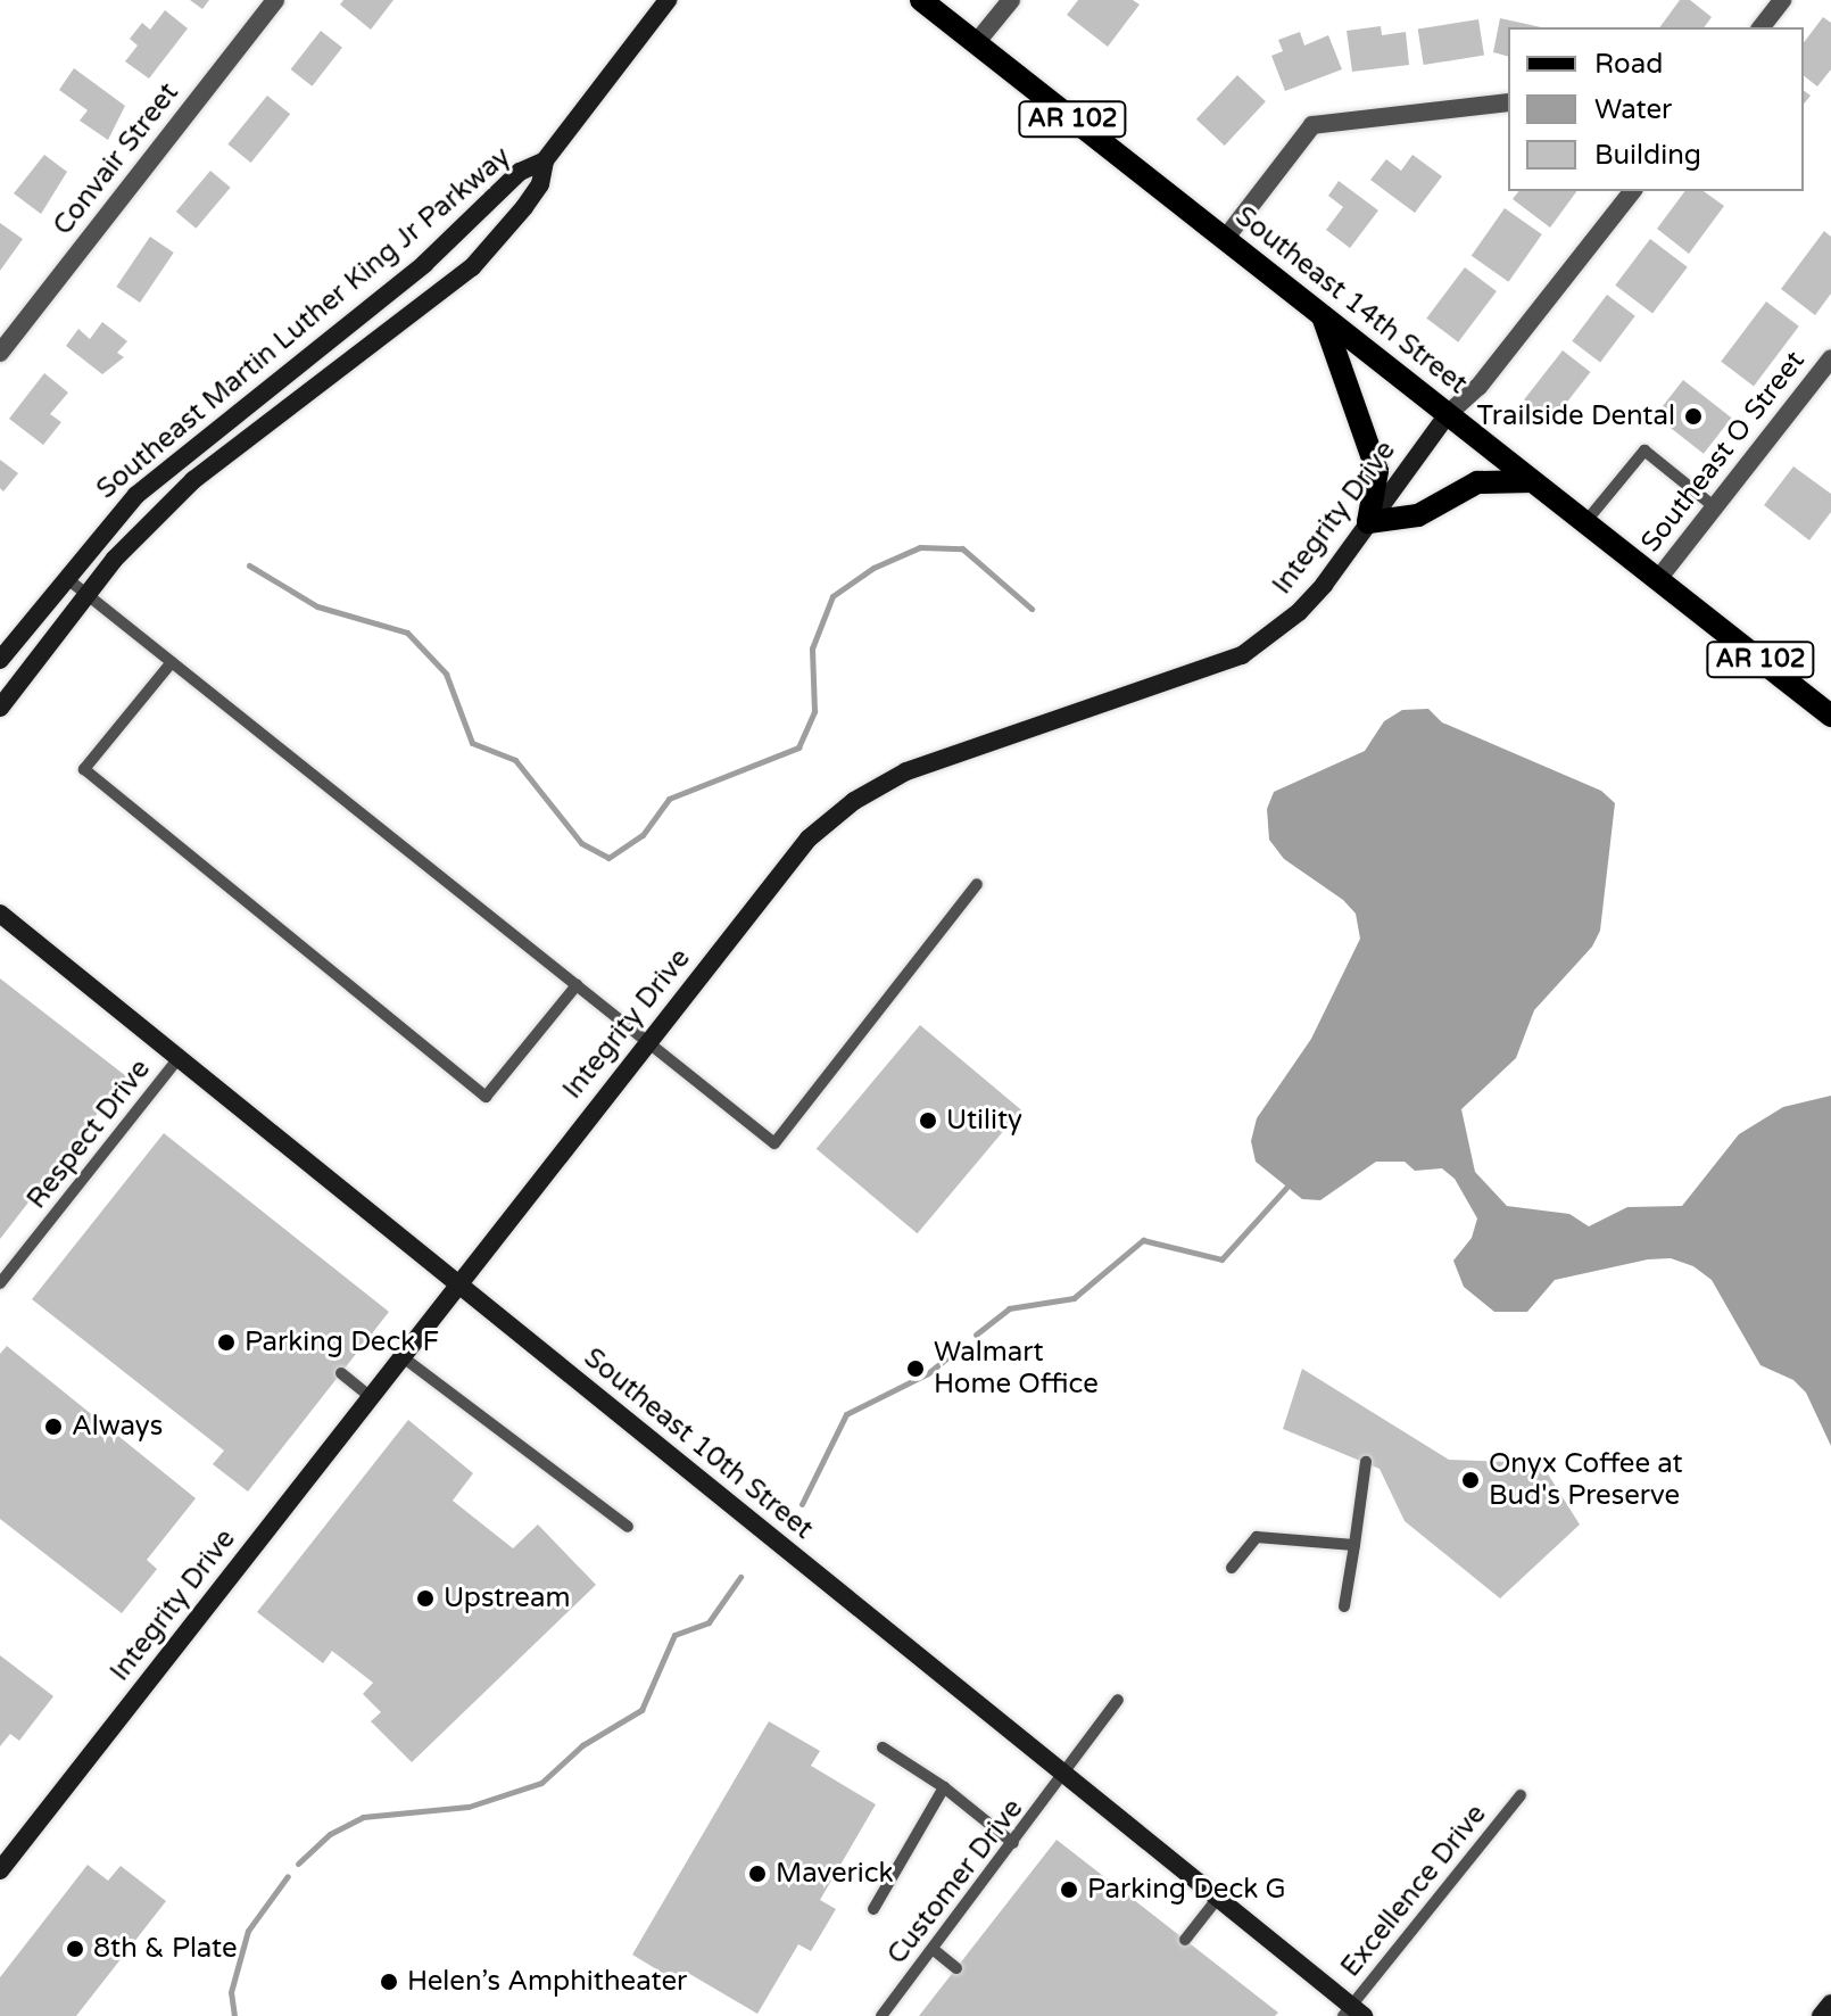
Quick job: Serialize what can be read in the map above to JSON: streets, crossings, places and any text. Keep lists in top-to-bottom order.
{
  "streets": {
    "main road": ["AR 102", "Southeast 14th Street"],
    "street": [
      "Convair Street",
      "Southeast Martin Luther King Jr Parkway",
      "Southeast O Street",
      "Integrity Drive",
      "Southeast 10th Street"
    ],
    "lane": ["Respect Drive", "Customer Drive", "Excellence Drive"]
  },
  "crossings": [
    ["Southeast 14th Street", "Southeast O Street"],
    ["Southeast 14th Street", "Integrity Drive"],
    ["Integrity Drive", "Southeast 10th Street"],
    ["Respect Drive", "Southeast 10th Street"],
    ["Southeast 10th Street", "Customer Drive"],
    ["Southeast 10th Street", "Excellence Drive"]
  ],
  "places": [
    "Trailside Dental",
    "Utility",
    "Parking Deck F",
    "Walmart Home Office",
    "Always",
    "Onyx Coffee at Bud's Preserve",
    "Upstream",
    "Maverick",
    "Parking Deck G",
    "8th & Plate",
    "Helen’s Amphitheater"
  ],
  "legend": ["Road", "Water", "Building"]
}
